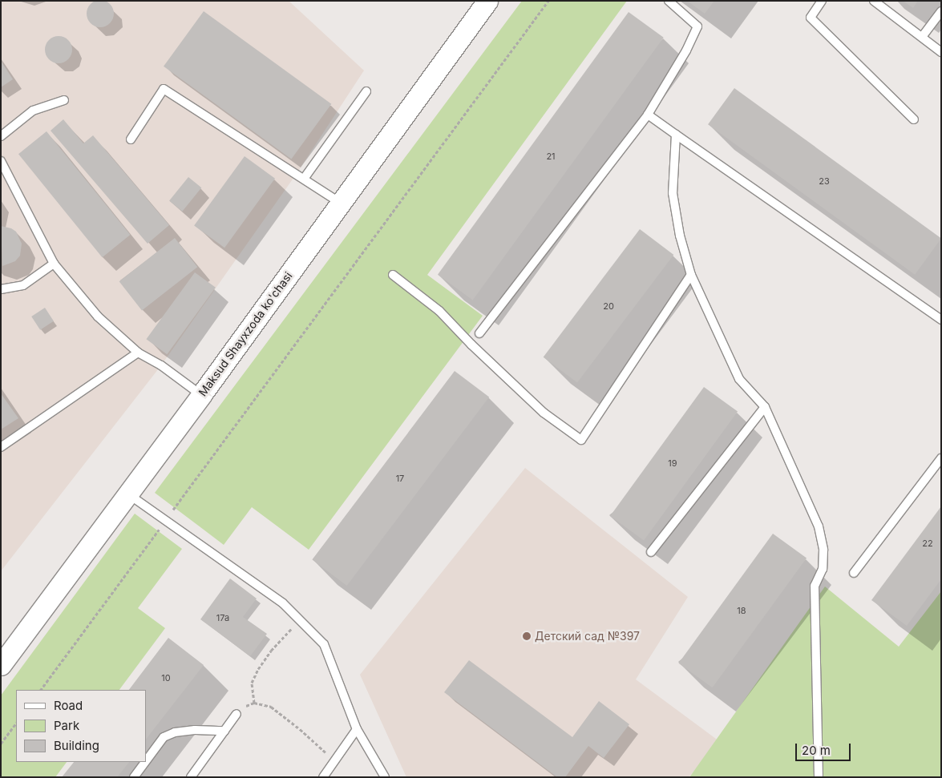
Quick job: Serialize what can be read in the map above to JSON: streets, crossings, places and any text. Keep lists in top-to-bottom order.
{
  "streets": {
    "street": ["Maksud Shayxzoda ko'chasi"]
  },
  "places": ["Детский сад №397"],
  "house_numbers": [
    "21",
    "23",
    "20",
    "19",
    "17",
    "22",
    "18",
    "17а",
    "10"
  ],
  "legend": ["Road", "Park", "Building"],
  "scale_bar": "20 m"
}
